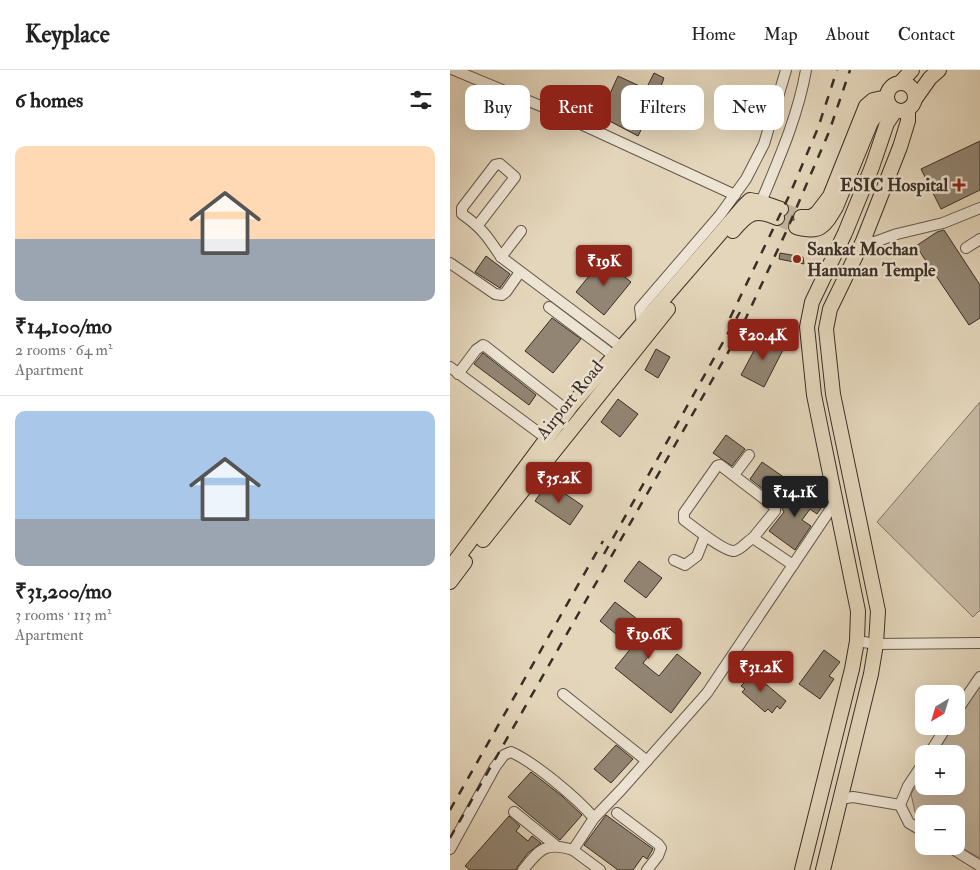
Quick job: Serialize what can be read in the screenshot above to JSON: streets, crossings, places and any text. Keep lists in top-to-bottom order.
{
  "streets": {
    "main road": ["Airport Road"]
  },
  "places": {
    "health": ["ESIC Hospital"],
    "other": ["Sankat Mochan Hanuman Temple"]
  },
  "north": "bottom left",
  "page": {
    "header": "Keyplace",
    "nav": [
      "Home",
      "Map",
      "About",
      "Contact"
    ],
    "heading": "6 homes",
    "chip": [
      "Buy",
      "Rent",
      "Filters",
      "New"
    ],
    "list": [
      {
        "name": "₹14,100/mo",
        "note": "2 rooms · 64 m² · Apartment"
      },
      {
        "name": "₹31,200/mo",
        "note": "3 rooms · 113 m² · Apartment"
      }
    ],
    "price": [
      "₹19K",
      "₹20.4K",
      "₹35.2K",
      "₹14.1K",
      "₹19.6K",
      "₹31.2K"
    ],
    "map_buttons": ["+", "−"]
  }
}
